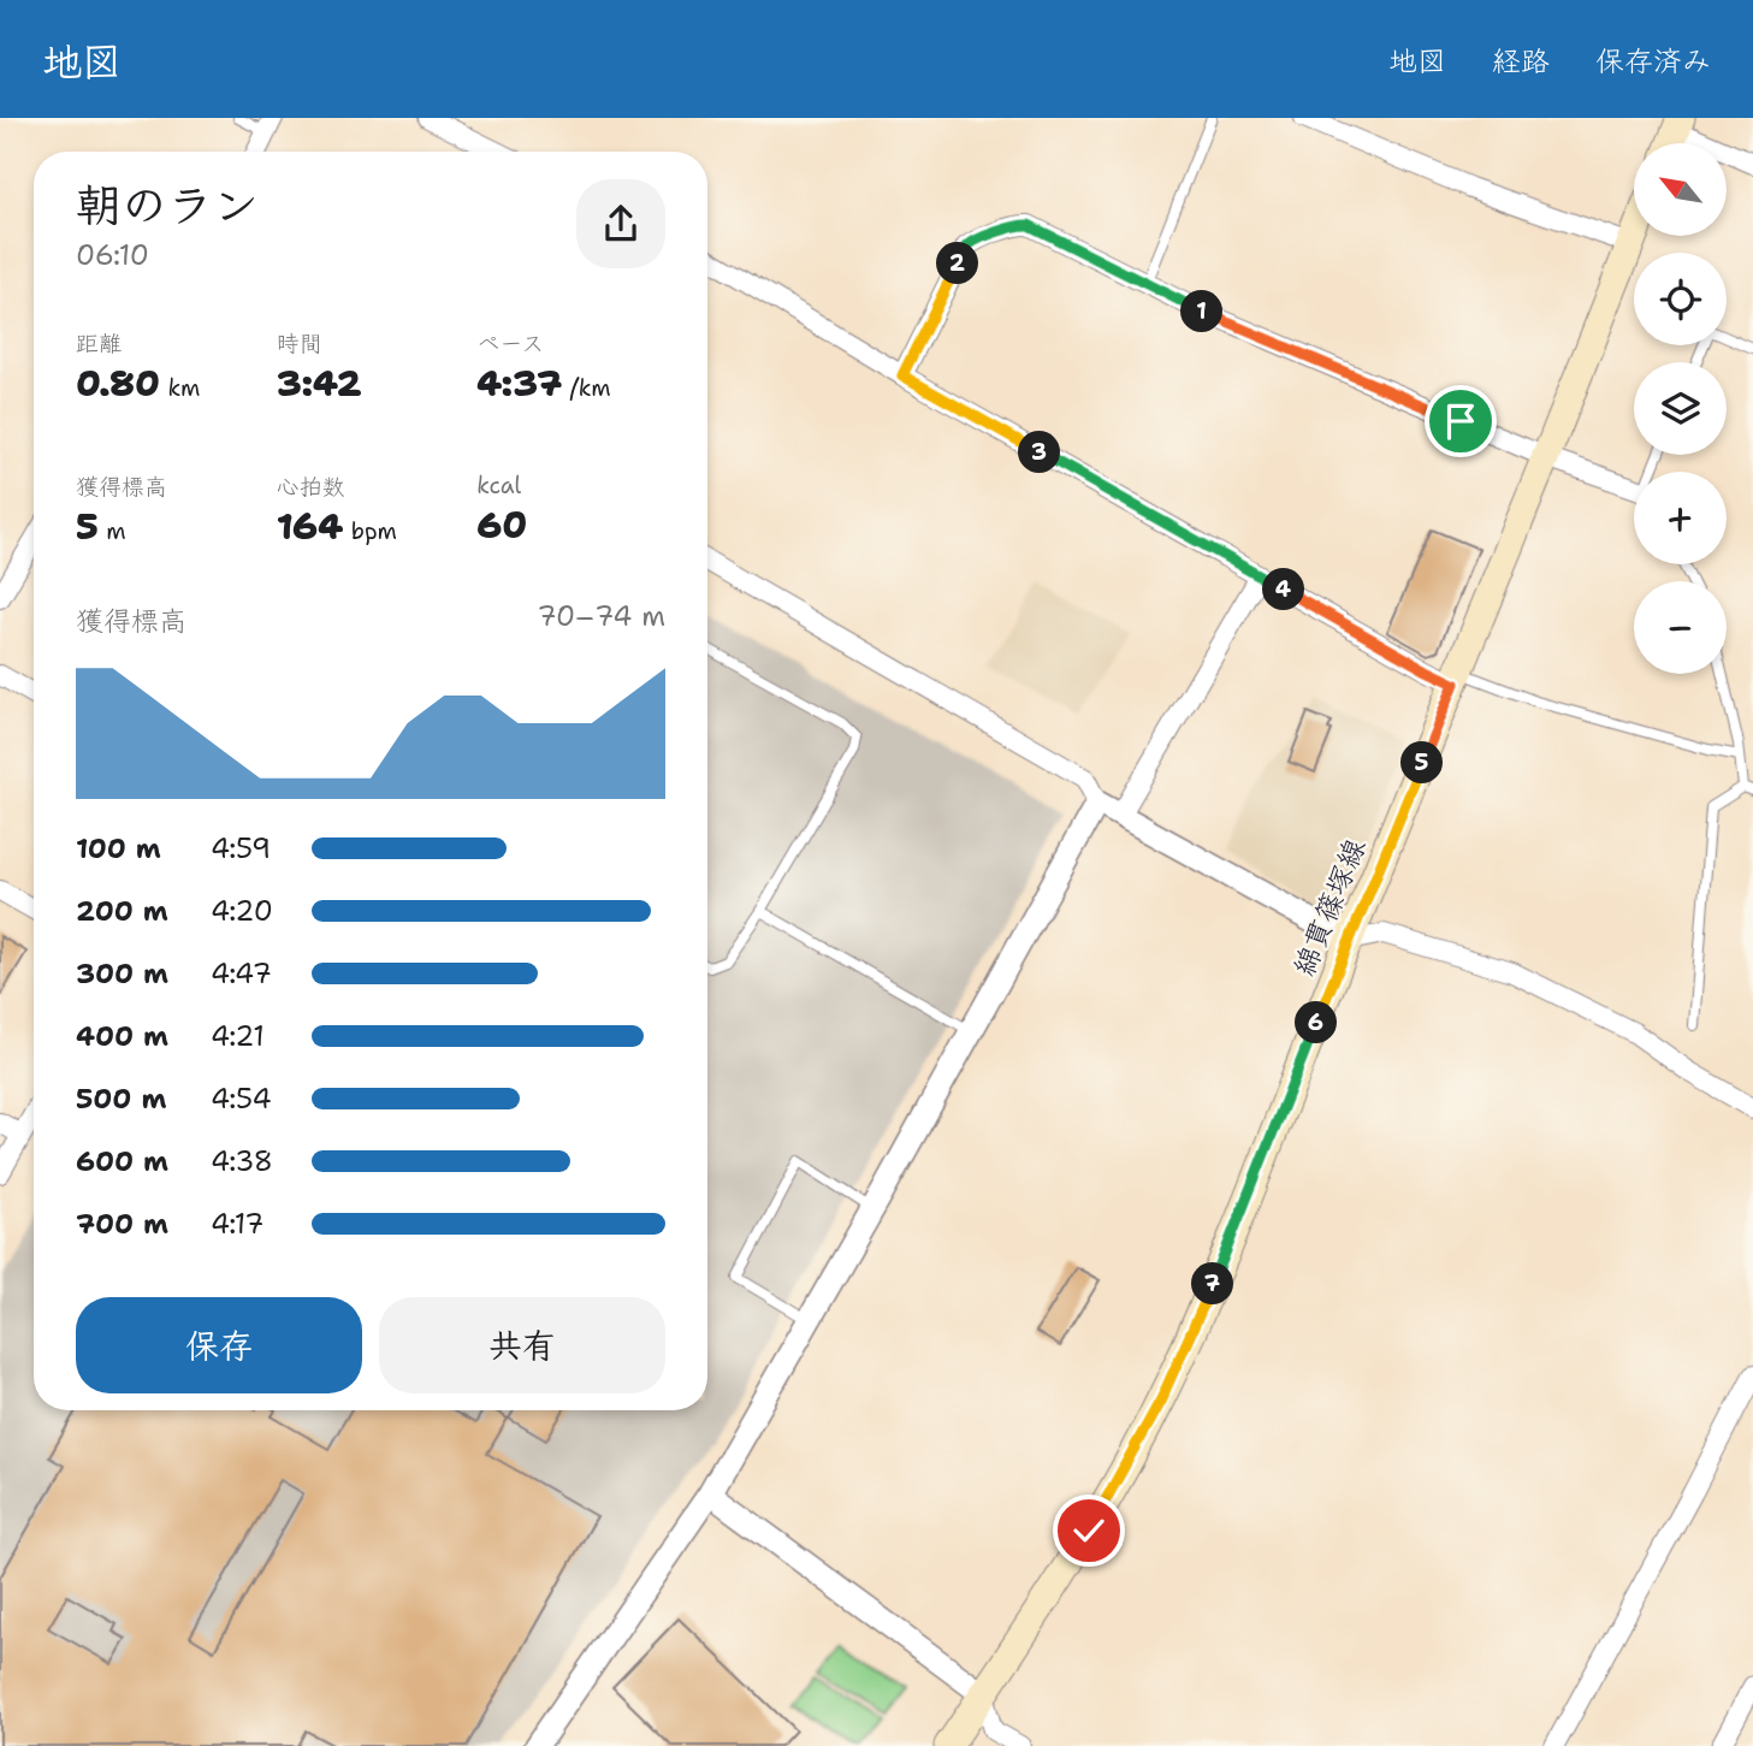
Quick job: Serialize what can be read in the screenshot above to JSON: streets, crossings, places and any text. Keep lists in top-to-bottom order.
{
  "streets": {
    "main road": ["綿貫篠塚線"]
  },
  "north": "top left",
  "page": {
    "header": "地図",
    "nav": ["地図", "経路", "保存済み"],
    "map_buttons": ["+", "−"],
    "heading": ["朝のラン", "06:10"],
    "pins": [
      "2",
      "1",
      "3",
      "4",
      "5",
      "6",
      "7"
    ],
    "stats": [
      ["距離", "0.80 km"],
      ["時間", "3:42"],
      ["ペース", "4:37 /km"],
      ["獲得標高", "5 m"],
      ["心拍数", "164 bpm"],
      ["kcal", "60"]
    ],
    "chart": ["獲得標高", "70–74 m"],
    "list": [
      {
        "name": "100 m",
        "note": "4:59"
      },
      {
        "name": "200 m",
        "note": "4:20"
      },
      {
        "name": "300 m",
        "note": "4:47"
      },
      {
        "name": "400 m",
        "note": "4:21"
      },
      {
        "name": "500 m",
        "note": "4:54"
      },
      {
        "name": "600 m",
        "note": "4:38"
      },
      {
        "name": "700 m",
        "note": "4:17"
      }
    ],
    "buttons": ["保存", "共有"]
  }
}
